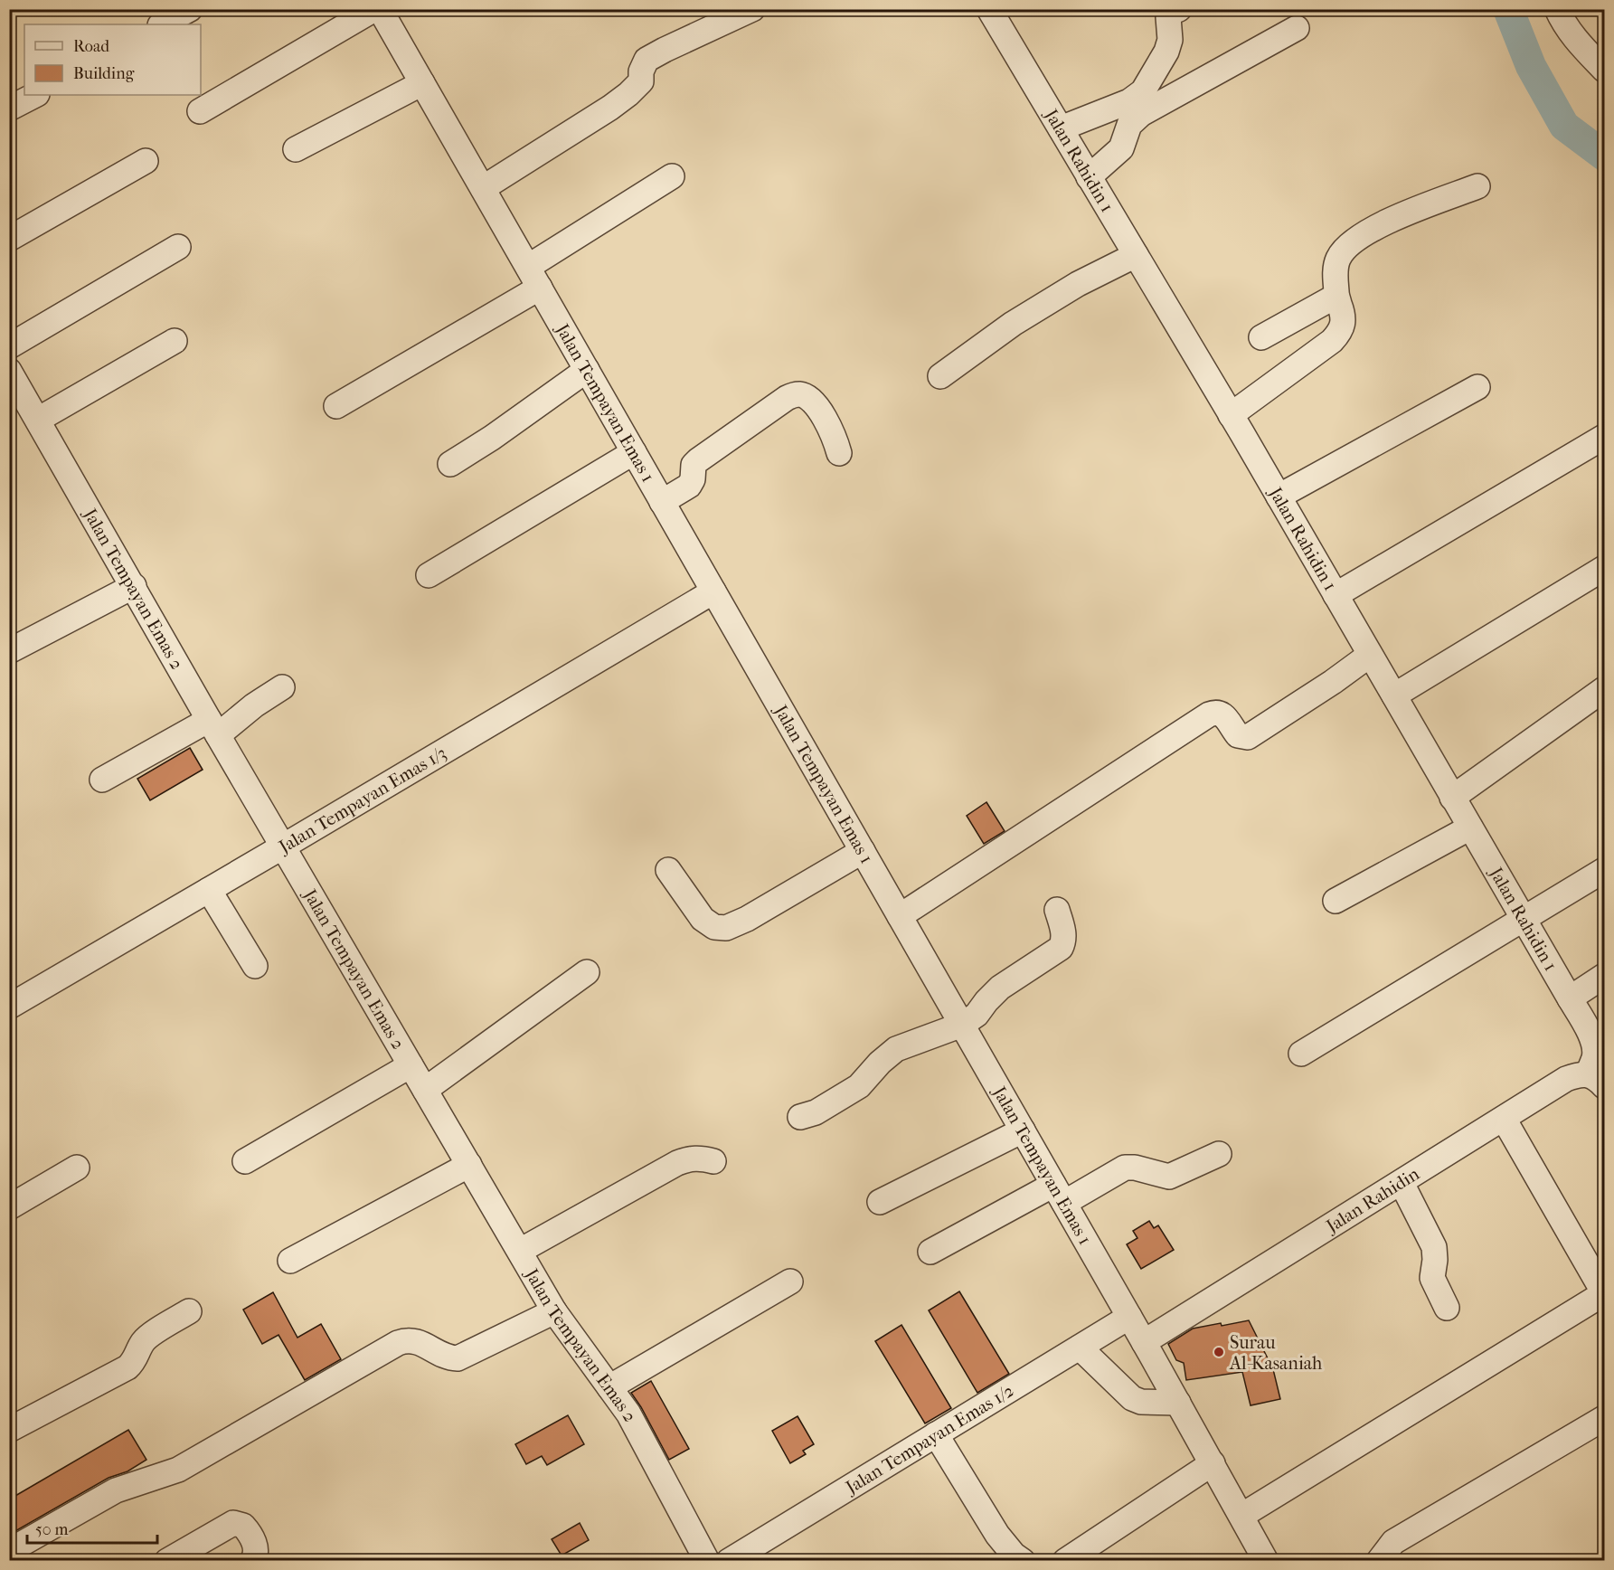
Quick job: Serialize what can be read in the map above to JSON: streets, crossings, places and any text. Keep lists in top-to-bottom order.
{
  "streets": {
    "street": [
      "Jalan Rahidin 1",
      "Jalan Tempayan Emas 1",
      "Jalan Tempayan Emas 2",
      "Jalan Tempayan Emas 1/3",
      "Jalan Rahidin",
      "Jalan Tempayan Emas 1/2"
    ]
  },
  "crossings": [
    ["Jalan Rahidin 1", "Jalan Rahidin"],
    ["Jalan Tempayan Emas 1", "Jalan Tempayan Emas 1/3"],
    ["Jalan Tempayan Emas 1", "Jalan Rahidin"],
    ["Jalan Tempayan Emas 1", "Jalan Tempayan Emas 1/2"],
    ["Jalan Tempayan Emas 2", "Jalan Tempayan Emas 1/3"]
  ],
  "places": ["Surau Al-Kasaniah"],
  "legend": ["Road", "Building"],
  "scale_bar": "50 m"
}
